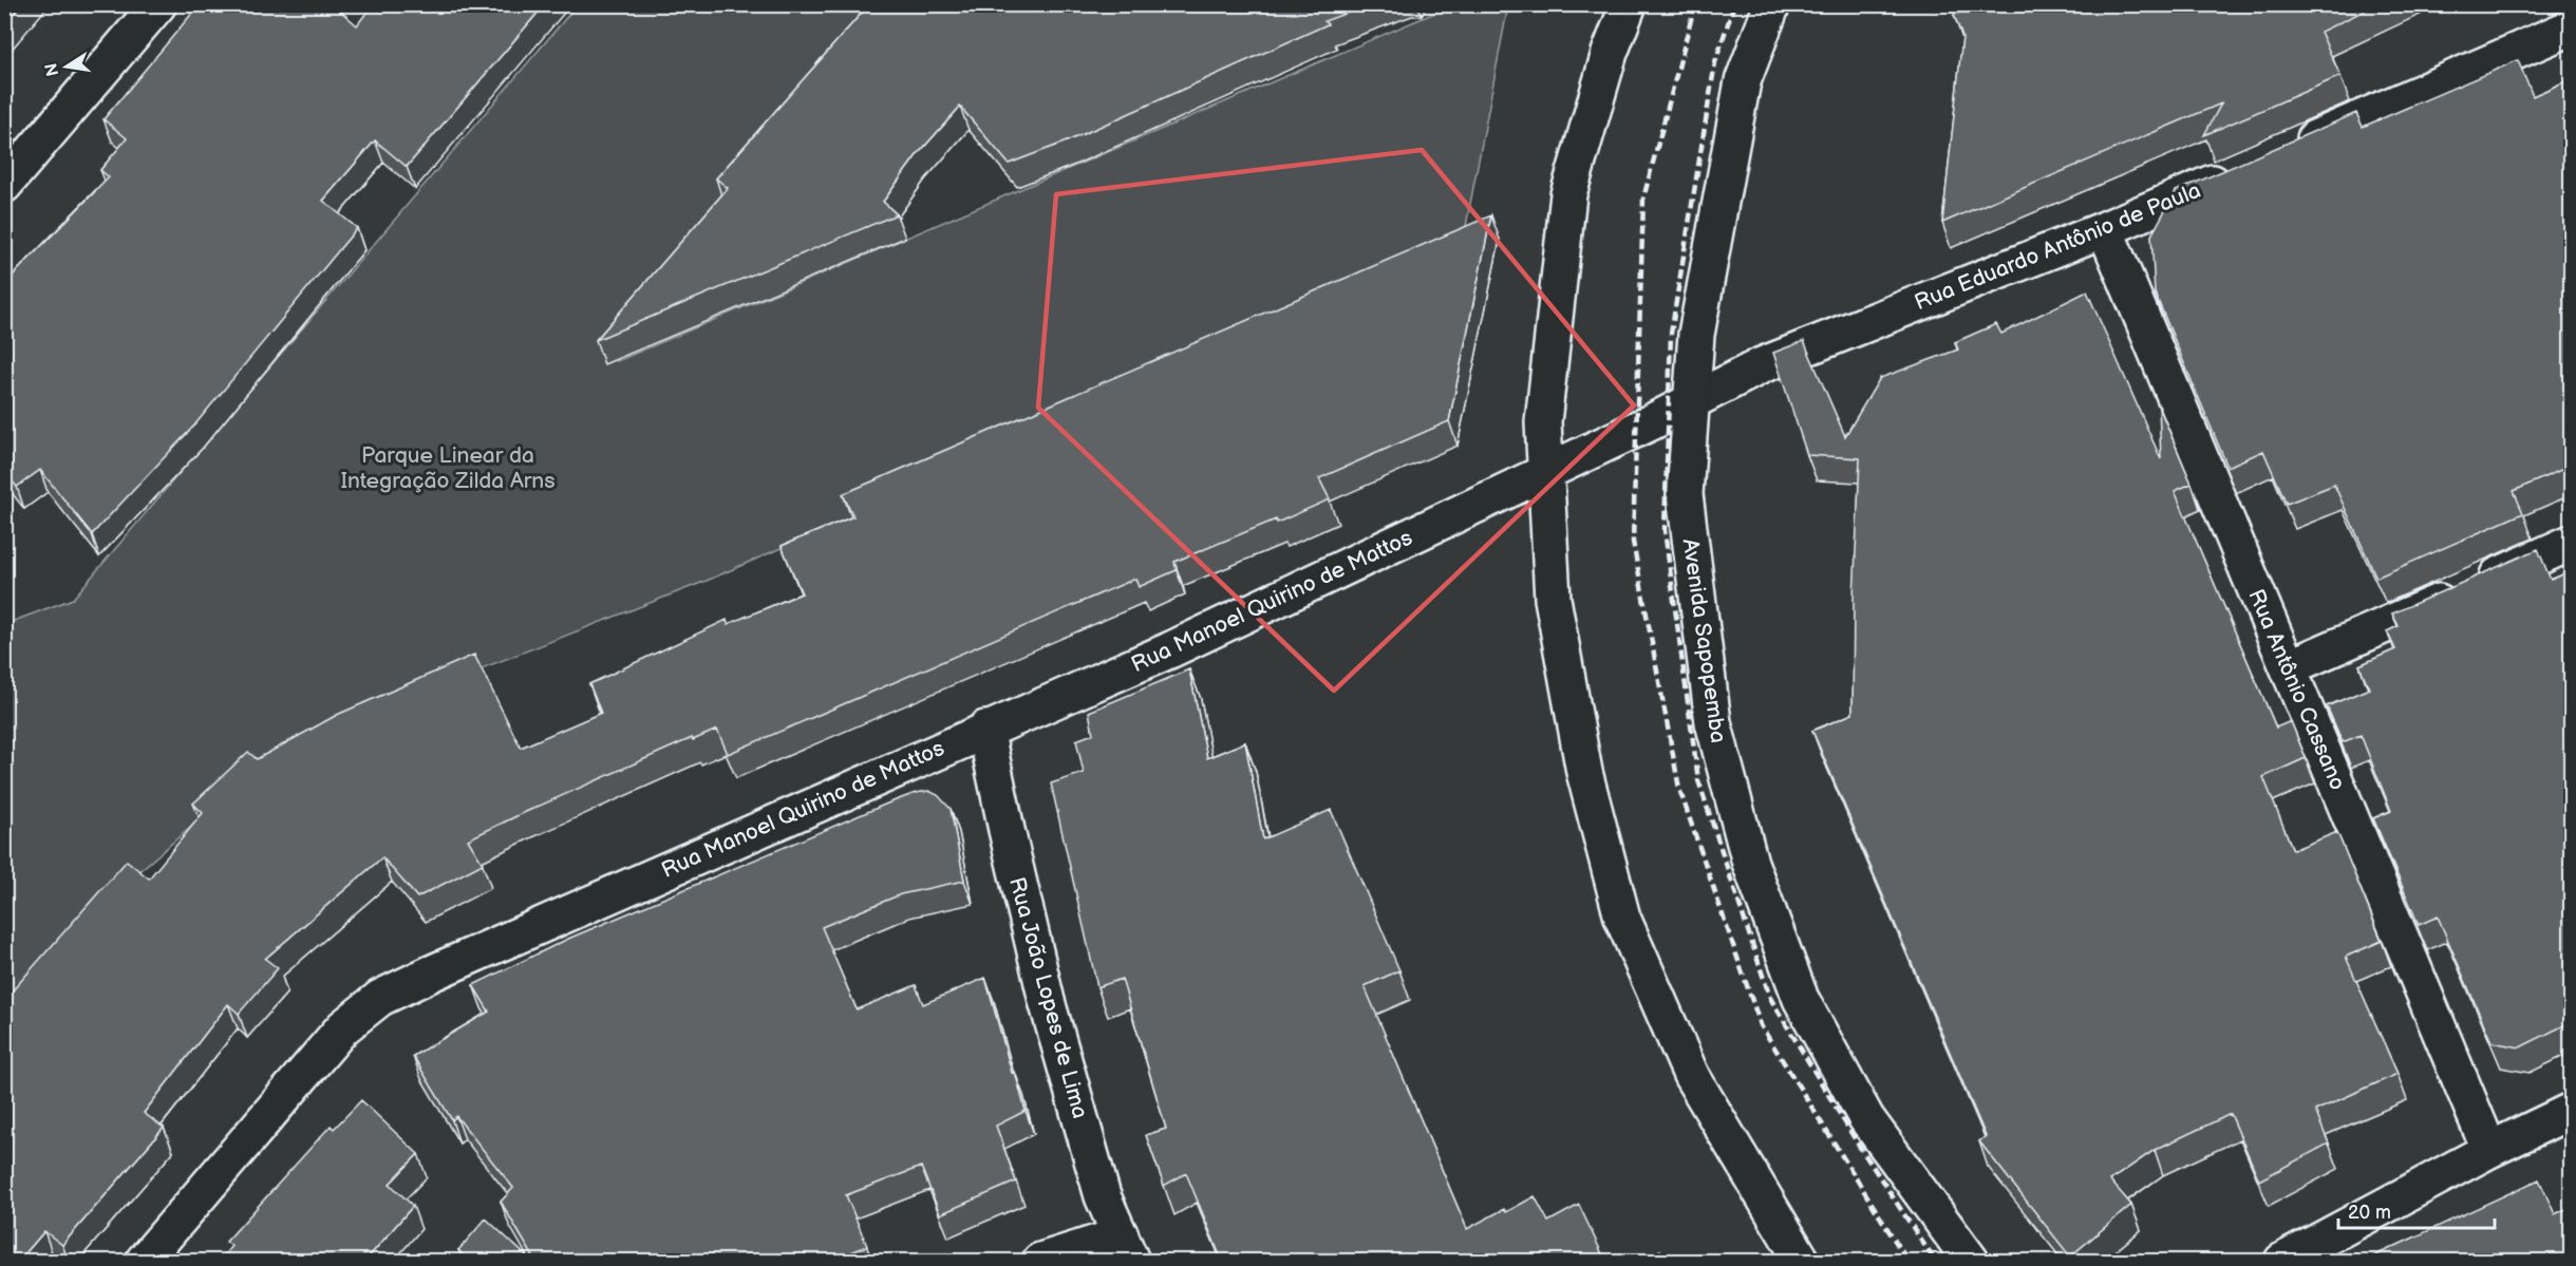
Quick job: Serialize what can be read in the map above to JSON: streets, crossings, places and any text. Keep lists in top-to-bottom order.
{
  "streets": {
    "street": [
      "Rua Eduardo Antônio de Paula",
      "Rua Manoel Quirino de Mattos",
      "Avenida Sapopemba",
      "Rua Antônio Cassano",
      "Rua João Lopes de Lima"
    ]
  },
  "crossings": [
    ["Rua Eduardo Antônio de Paula", "Rua Manoel Quirino de Mattos"],
    ["Rua Eduardo Antônio de Paula", "Avenida Sapopemba"],
    ["Rua Eduardo Antônio de Paula", "Rua Antônio Cassano"],
    ["Rua Manoel Quirino de Mattos", "Rua João Lopes de Lima"]
  ],
  "parks": ["Parque Linear da Integração Zilda Arns"],
  "scale_bar": "20 m",
  "north": "left"
}
